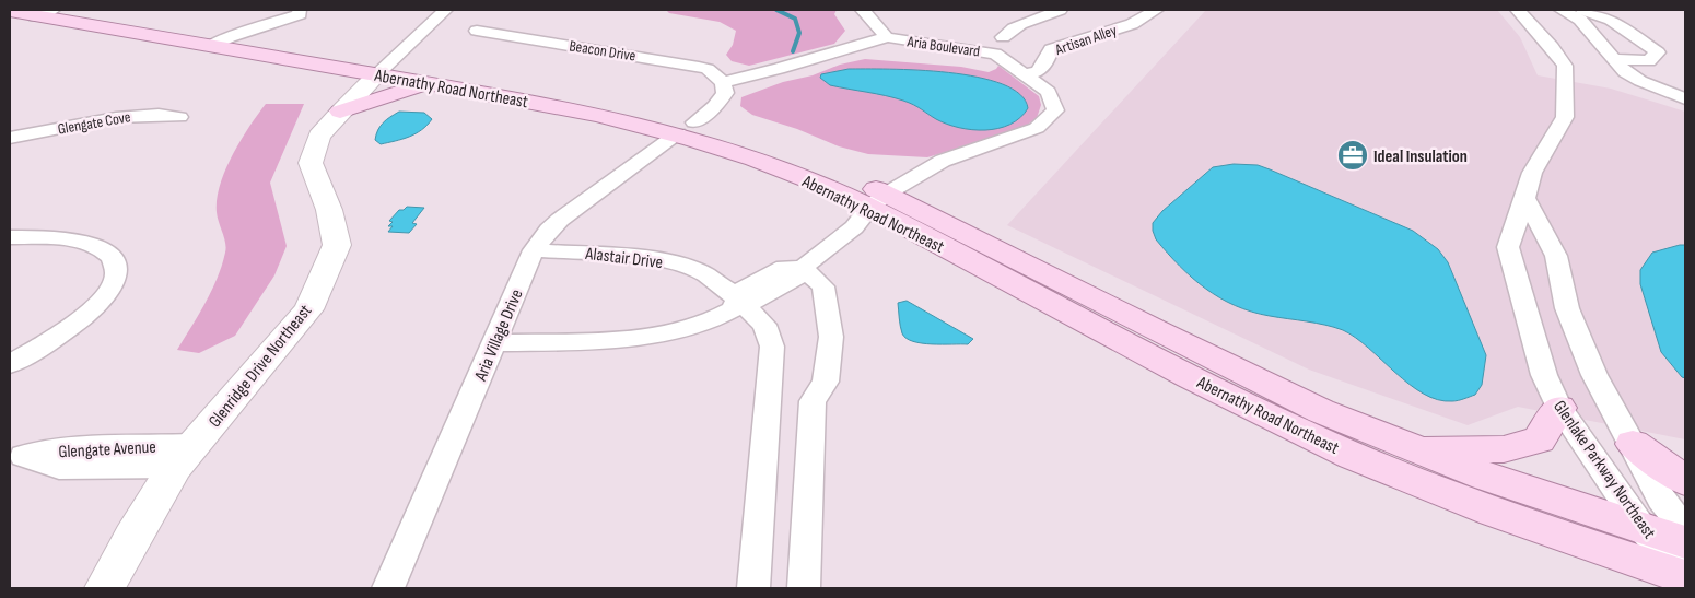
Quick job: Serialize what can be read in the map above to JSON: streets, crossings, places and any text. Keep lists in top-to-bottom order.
{
  "streets": {
    "main road": ["Abernathy Road Northeast"],
    "street": [
      "Artisan Alley",
      "Aria Boulevard",
      "Beacon Drive",
      "Glengate Cove",
      "Alastair Drive",
      "Aria Village Drive",
      "Glenridge Drive Northeast",
      "Glengate Avenue",
      "Glenlake Parkway Northeast"
    ]
  },
  "crossings": [
    ["Artisan Alley", "Aria Boulevard"],
    ["Aria Boulevard", "Beacon Drive"],
    ["Aria Boulevard", "Abernathy Road Northeast"],
    ["Abernathy Road Northeast", "Aria Village Drive"],
    ["Abernathy Road Northeast", "Glenridge Drive Northeast"],
    ["Abernathy Road Northeast", "Glenlake Parkway Northeast"],
    ["Alastair Drive", "Aria Village Drive"],
    ["Glenridge Drive Northeast", "Glengate Avenue"]
  ],
  "places": {
    "office": ["Ideal Insulation"]
  }
}
